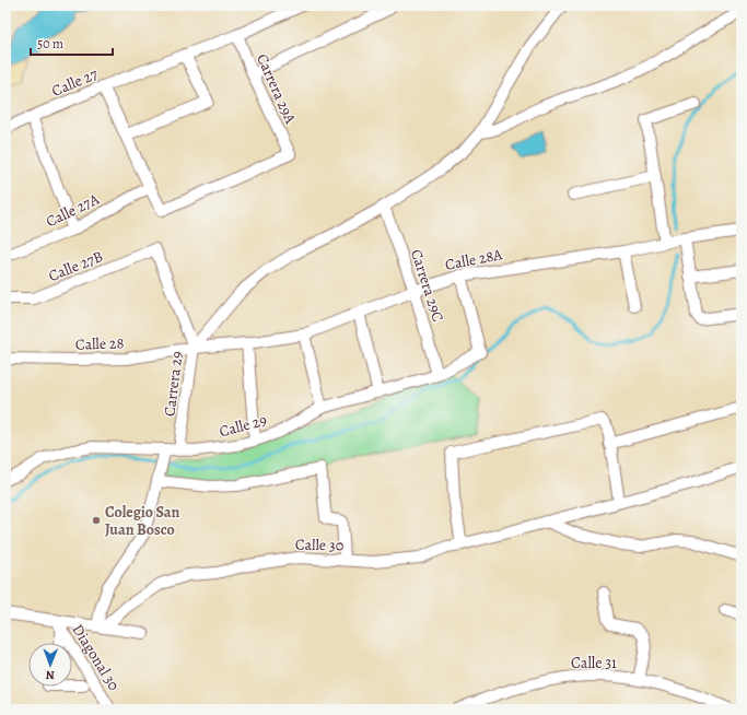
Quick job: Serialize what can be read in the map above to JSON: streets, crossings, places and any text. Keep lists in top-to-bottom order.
{
  "streets": {
    "street": [
      "Calle 27",
      "Carrera 29A",
      "Calle 27A",
      "Calle 28A",
      "Calle 27B",
      "Carrera 29C",
      "Calle 28",
      "Carrera 29",
      "Calle 29",
      "Calle 30",
      "Diagonal 30",
      "Calle 31"
    ]
  },
  "crossings": [
    ["Calle 27", "Carrera 29A"],
    ["Carrera 29A", "Calle 27A"],
    ["Calle 28A", "Carrera 29C"],
    ["Calle 28A", "Calle 28"],
    ["Calle 28A", "Carrera 29"],
    ["Calle 28A", "Calle 29"],
    ["Calle 27B", "Carrera 29"],
    ["Carrera 29C", "Calle 29"],
    ["Calle 28", "Carrera 29"],
    ["Carrera 29", "Calle 29"]
  ],
  "places": ["Colegio San Juan Bosco"],
  "scale_bar": "50 m",
  "north": "bottom"
}
